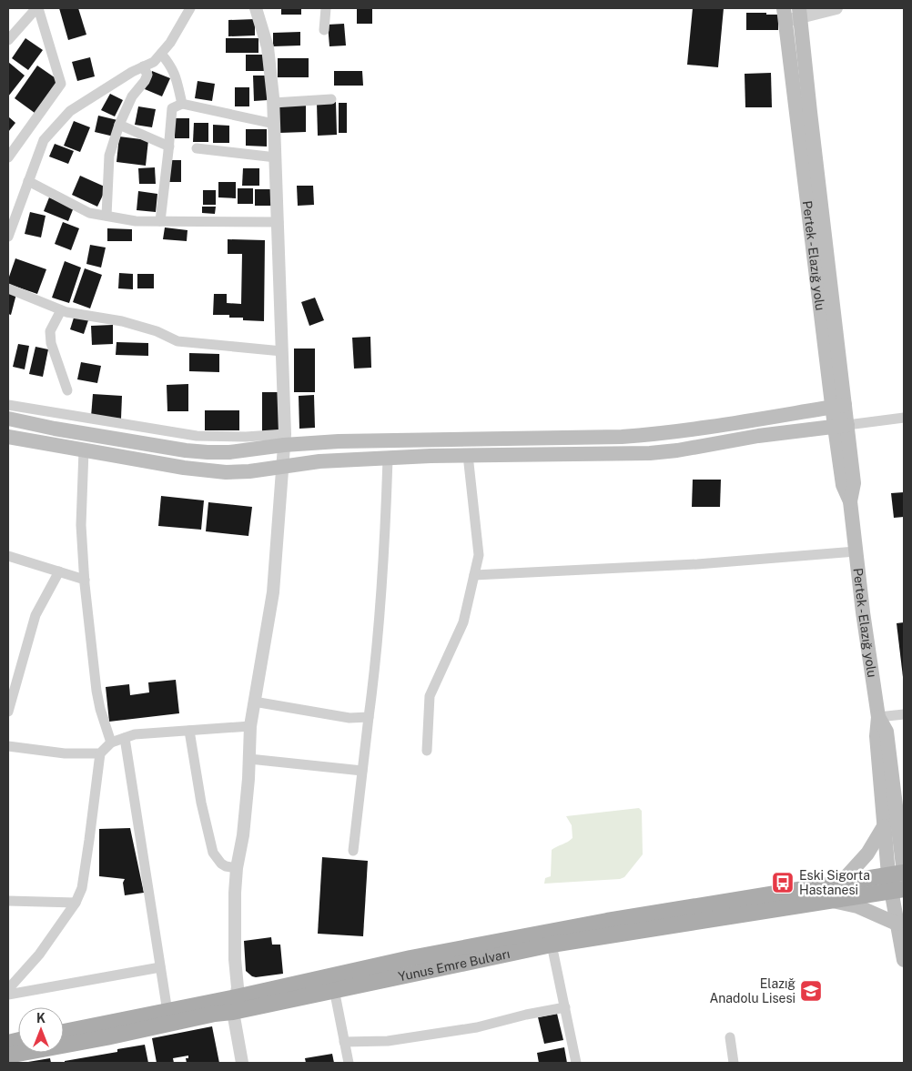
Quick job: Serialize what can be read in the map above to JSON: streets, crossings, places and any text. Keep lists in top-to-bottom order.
{
  "streets": {
    "main road": ["Pertek - Elazığ yolu", "Yunus Emre Bulvarı"]
  },
  "places": {
    "bus stop": ["Eski Sigorta Hastanesi"],
    "school or university": ["Elazığ Anadolu Lisesi"]
  },
  "north": "top"
}
